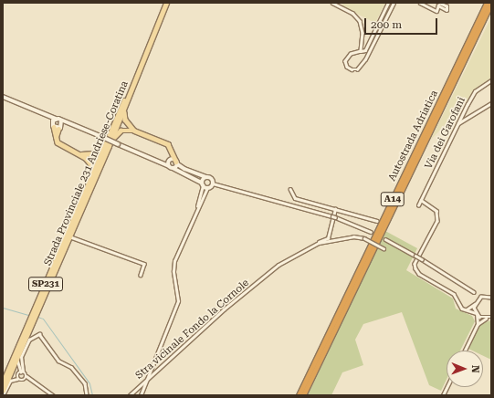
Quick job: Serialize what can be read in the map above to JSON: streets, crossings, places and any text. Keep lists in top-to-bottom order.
{
  "streets": {
    "highway": ["Autostrada Adriatica", "A14"],
    "main road": ["Strada Provinciale 231 Andriese-Coratina", "SP231"],
    "street": ["Via dei Garofani", "Stra vicinale Fondo la Cornole"]
  },
  "scale_bar": "200 m",
  "north": "right"
}
